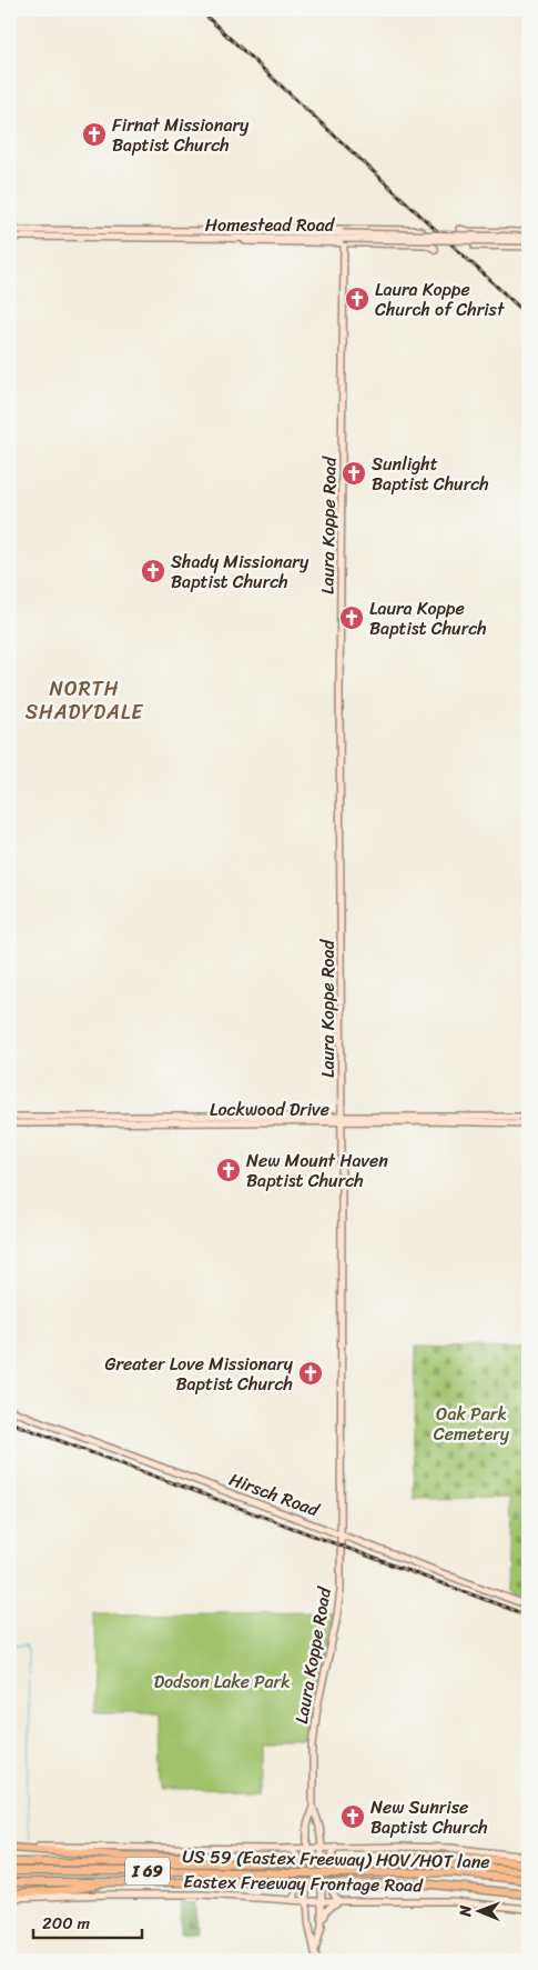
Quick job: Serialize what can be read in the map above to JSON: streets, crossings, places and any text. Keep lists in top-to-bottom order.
{
  "streets": {
    "highway": ["US 59 (Eastex Freeway) HOV/HOT lane", "I 69"],
    "main road": [
      "Homestead Road",
      "Laura Koppe Road",
      "Lockwood Drive",
      "Hirsch Road",
      "Eastex Freeway Frontage Road"
    ]
  },
  "crossings": [
    ["Homestead Road", "Laura Koppe Road"],
    ["Laura Koppe Road", "Lockwood Drive"],
    ["Laura Koppe Road", "Hirsch Road"],
    ["Laura Koppe Road", "Eastex Freeway Frontage Road"]
  ],
  "districts": ["NORTH SHADYDALE"],
  "parks": ["Oak Park Cemetery", "Dodson Lake Park"],
  "places": {
    "church": [
      "Firnat Missionary Baptist Church",
      "Laura Koppe Church of Christ",
      "Sunlight Baptist Church",
      "Shady Missionary Baptist Church",
      "Laura Koppe Baptist Church",
      "New Mount Haven Baptist Church",
      "Greater Love Missionary Baptist Church",
      "New Sunrise Baptist Church"
    ]
  },
  "scale_bar": "200 m",
  "north": "left"
}
